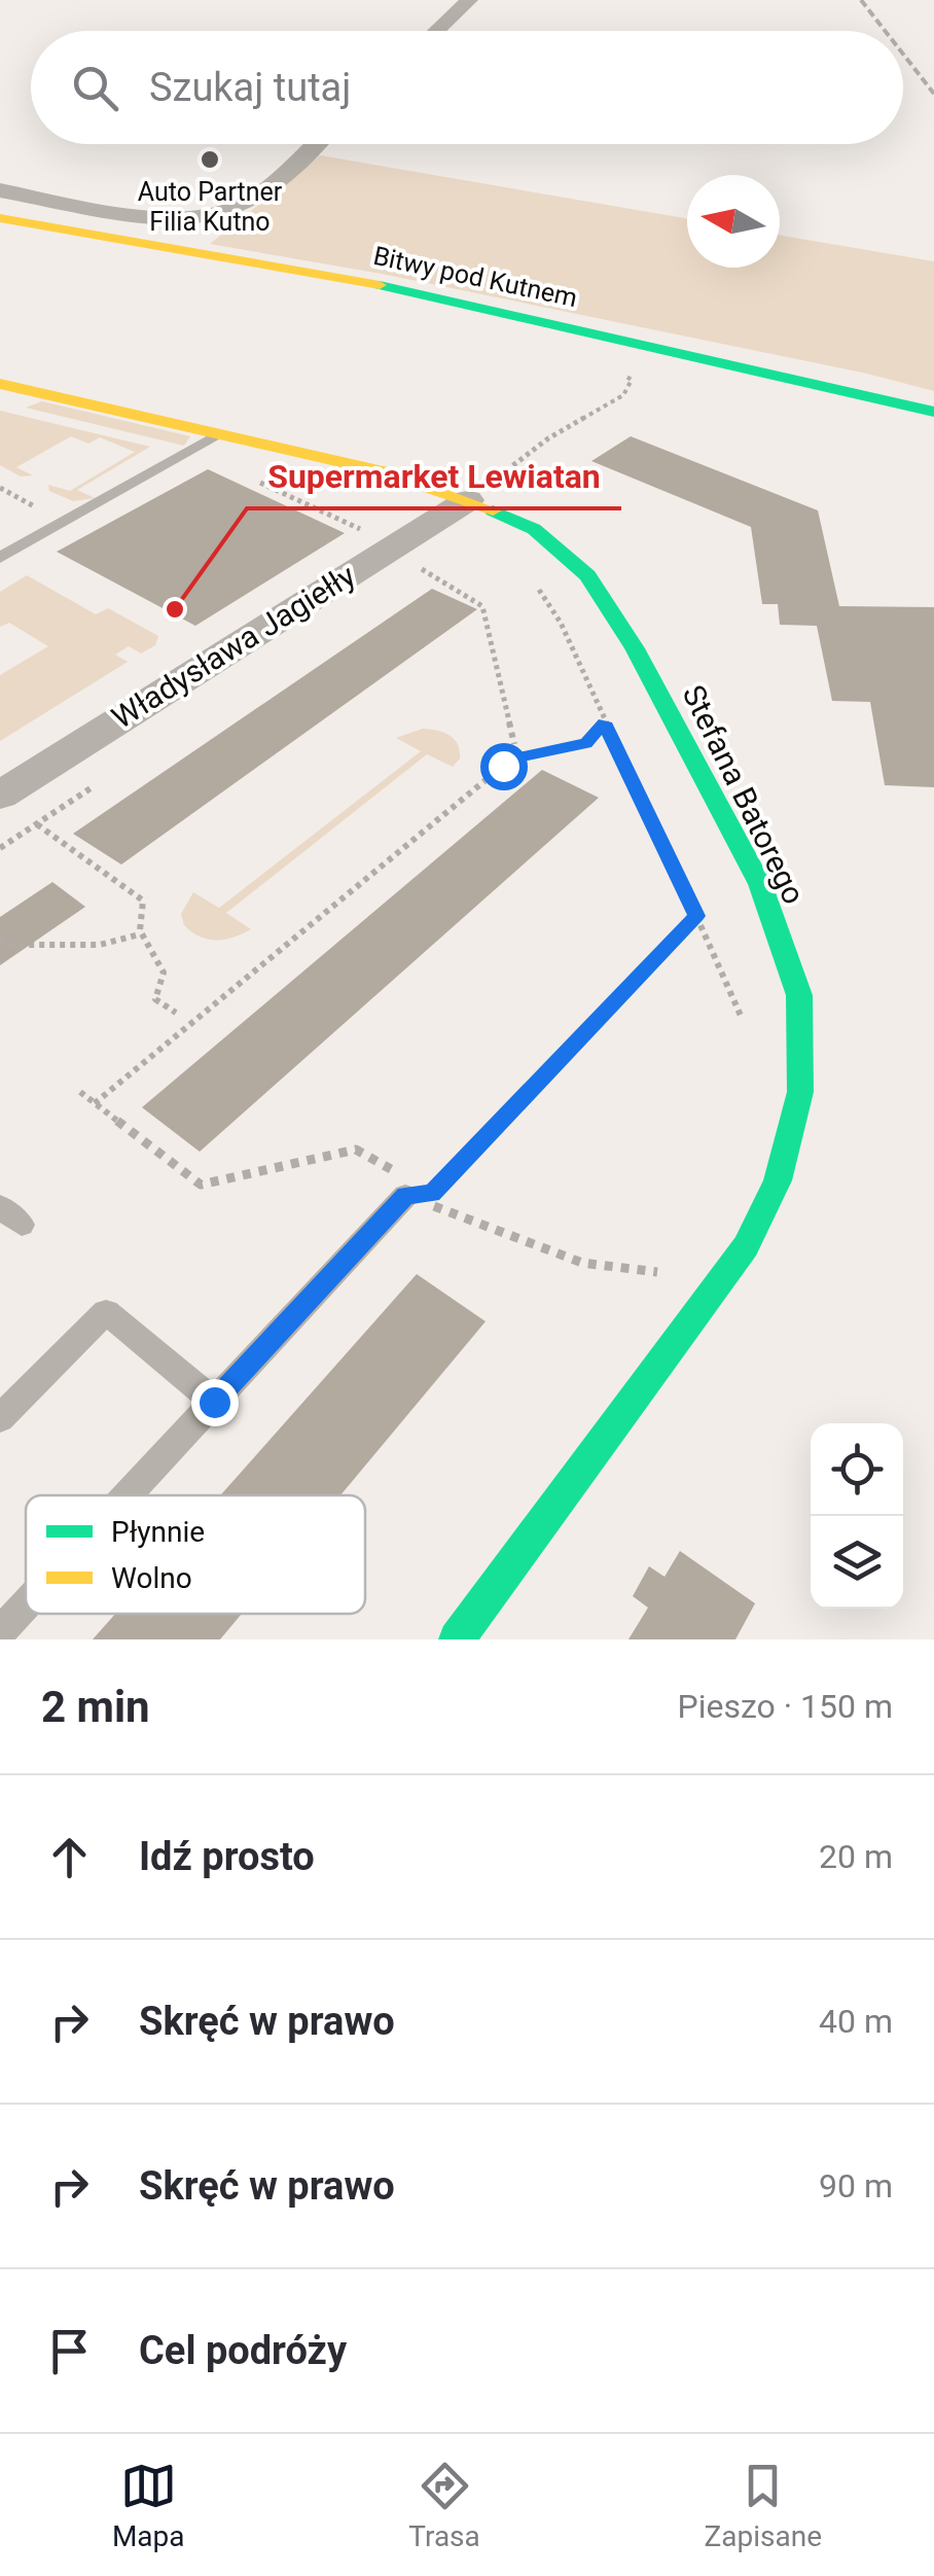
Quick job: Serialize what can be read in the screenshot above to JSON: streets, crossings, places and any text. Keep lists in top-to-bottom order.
{
  "streets": {
    "street": ["Bitwy pod Kutnem", "Władysława Jagiełły", "Stefana Batorego"]
  },
  "crossings": [
    ["Władysława Jagiełły", "Stefana Batorego"]
  ],
  "places": ["Auto Partner Filia Kutno", "Supermarket Lewiatan"],
  "legend": ["Płynnie", "Wolno"],
  "north": "left",
  "page": {
    "search": "Szukaj tutaj",
    "heading": ["2 min", "Pieszo · 150 m"],
    "list": [
      ["Idź prosto", "20 m"],
      ["Skręć w prawo", "40 m"],
      ["Skręć w prawo", "90 m"],
      "Cel podróży"
    ],
    "nav": ["Mapa", "Trasa", "Zapisane"]
  }
}
